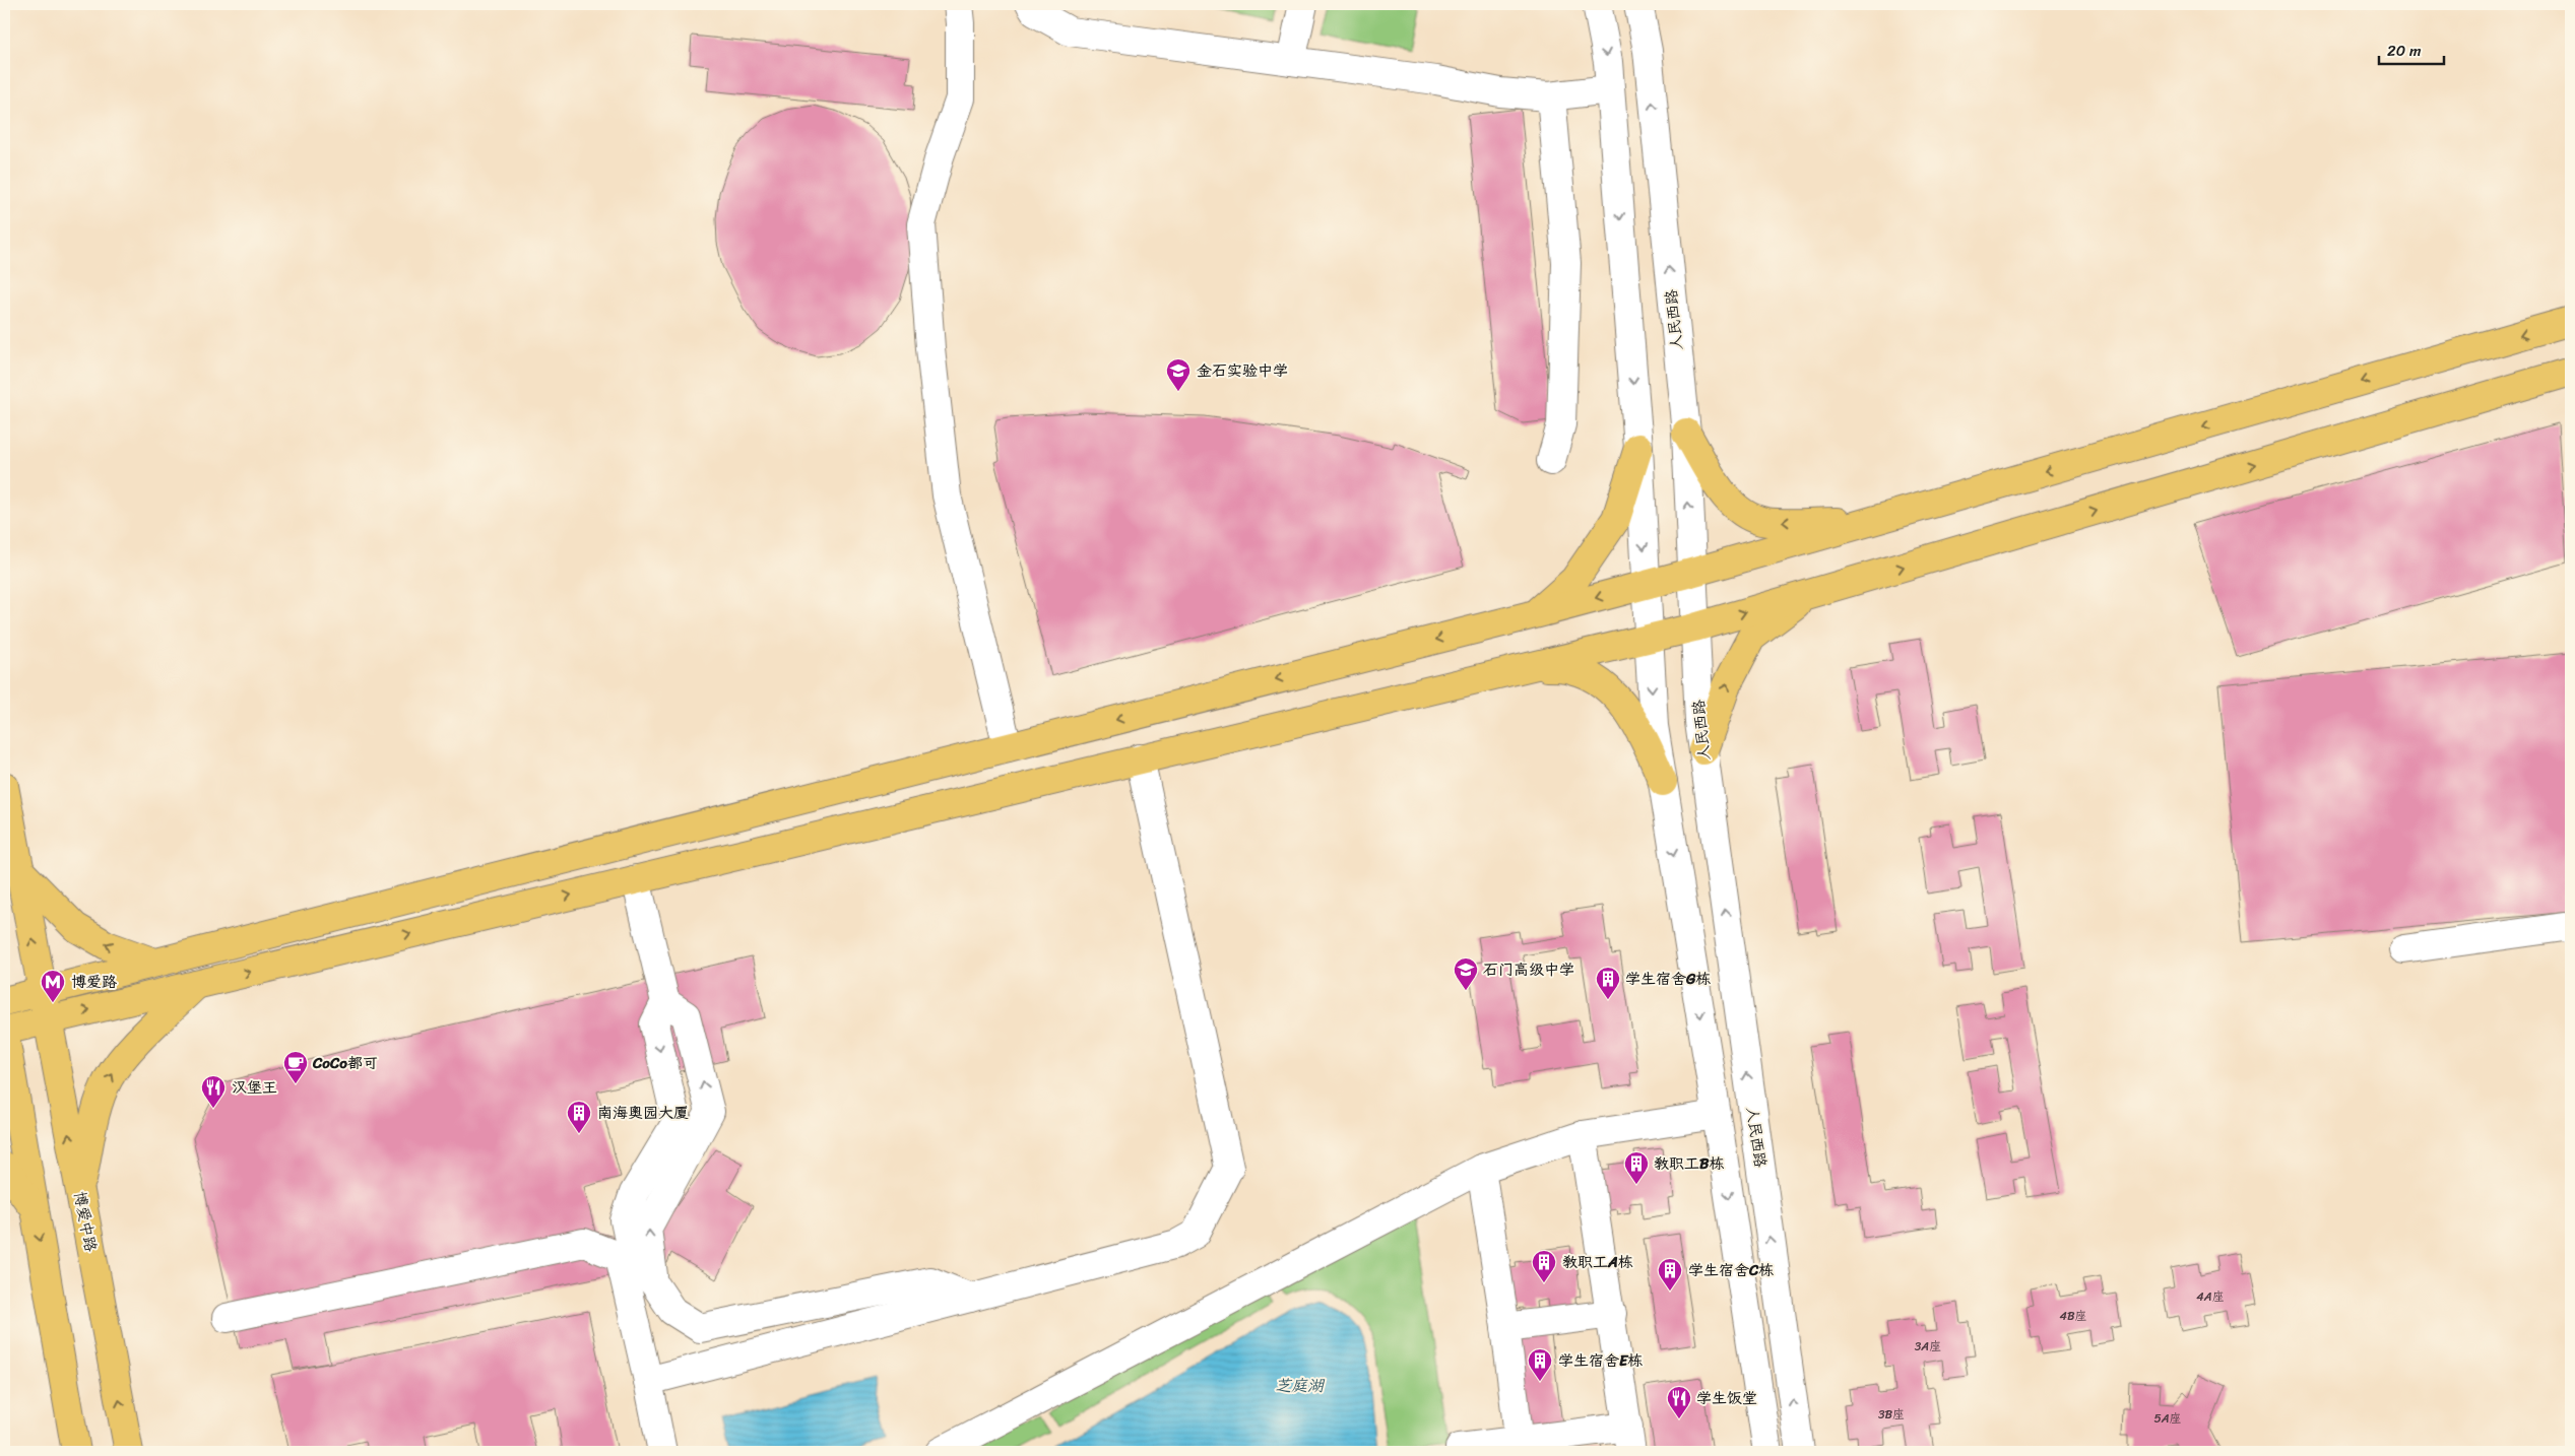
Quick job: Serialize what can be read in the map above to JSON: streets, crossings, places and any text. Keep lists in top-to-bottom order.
{
  "streets": {
    "main road": ["博爱中路"],
    "street": ["人民西路"]
  },
  "water": ["芝庭湖"],
  "places": {
    "school or university": ["金石实验中学", "石门高级中学"],
    "building": [
      "学生宿舍G栋",
      "南海奥园大厦",
      "教职工B栋",
      "教职工A栋",
      "学生宿舍C栋",
      "学生宿舍E栋"
    ],
    "metro station": ["博爱路"],
    "cafe": ["CoCo都可"],
    "restaurant": ["汉堡王", "学生饭堂"]
  },
  "house_numbers": [
    "4A座",
    "4B座",
    "3A座",
    "3B座",
    "5A座"
  ],
  "scale_bar": "20 m"
}
